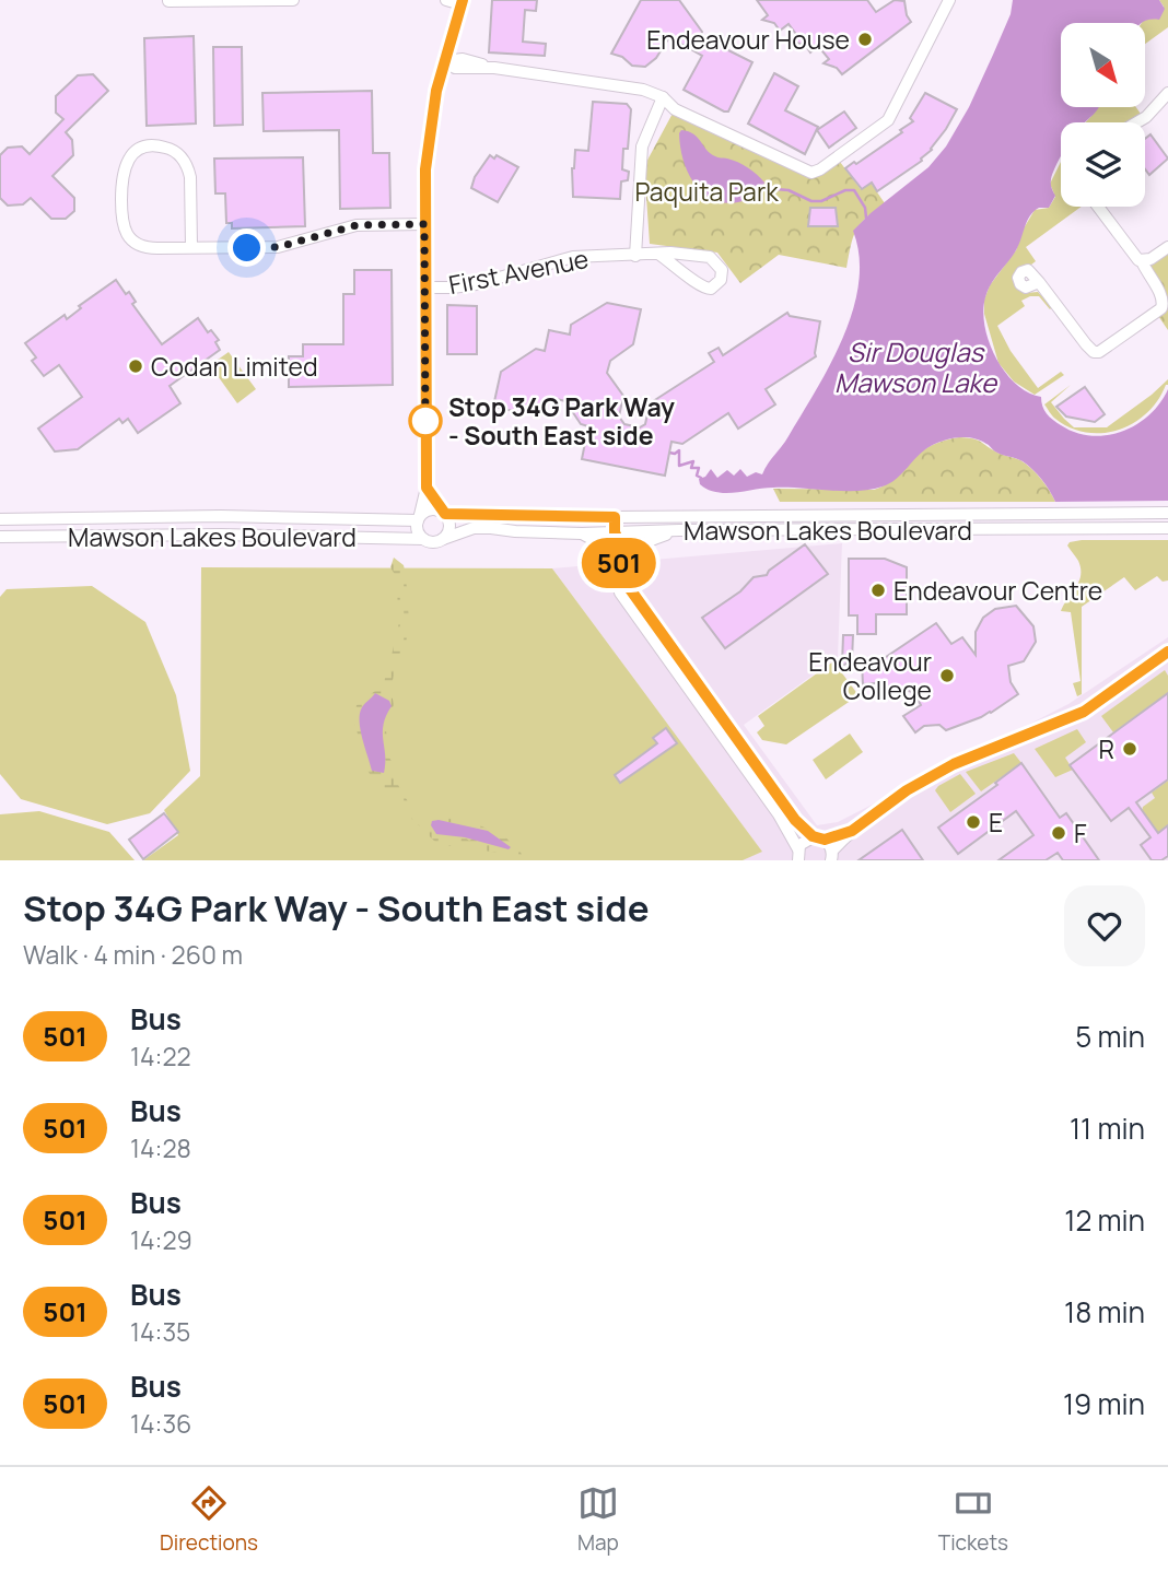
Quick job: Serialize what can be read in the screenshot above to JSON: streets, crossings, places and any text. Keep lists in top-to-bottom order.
{
  "streets": {
    "street": ["First Avenue", "Mawson Lakes Boulevard"]
  },
  "water": ["Sir Douglas Mawson Lake"],
  "parks": ["Paquita Park"],
  "places": [
    "Endeavour House",
    "Codan Limited",
    "Stop 34G Park Way - South East side",
    "Endeavour Centre",
    "Endeavour College",
    "R",
    "E",
    "F"
  ],
  "lines": ["bus line 501"],
  "north": "bottom right",
  "page": {
    "on_map": "501",
    "heading": ["Stop 34G Park Way - South East side", "Walk · 4 min · 260 m"],
    "list": [
      {
        "mark": "501",
        "name": "Bus",
        "note": "14:22",
        "value": "5 min"
      },
      {
        "mark": "501",
        "name": "Bus",
        "note": "14:28",
        "value": "11 min"
      },
      {
        "mark": "501",
        "name": "Bus",
        "note": "14:29",
        "value": "12 min"
      },
      {
        "mark": "501",
        "name": "Bus",
        "note": "14:35",
        "value": "18 min"
      },
      {
        "mark": "501",
        "name": "Bus",
        "note": "14:36",
        "value": "19 min"
      }
    ],
    "tabs": ["Directions", "Map", "Tickets"]
  }
}
